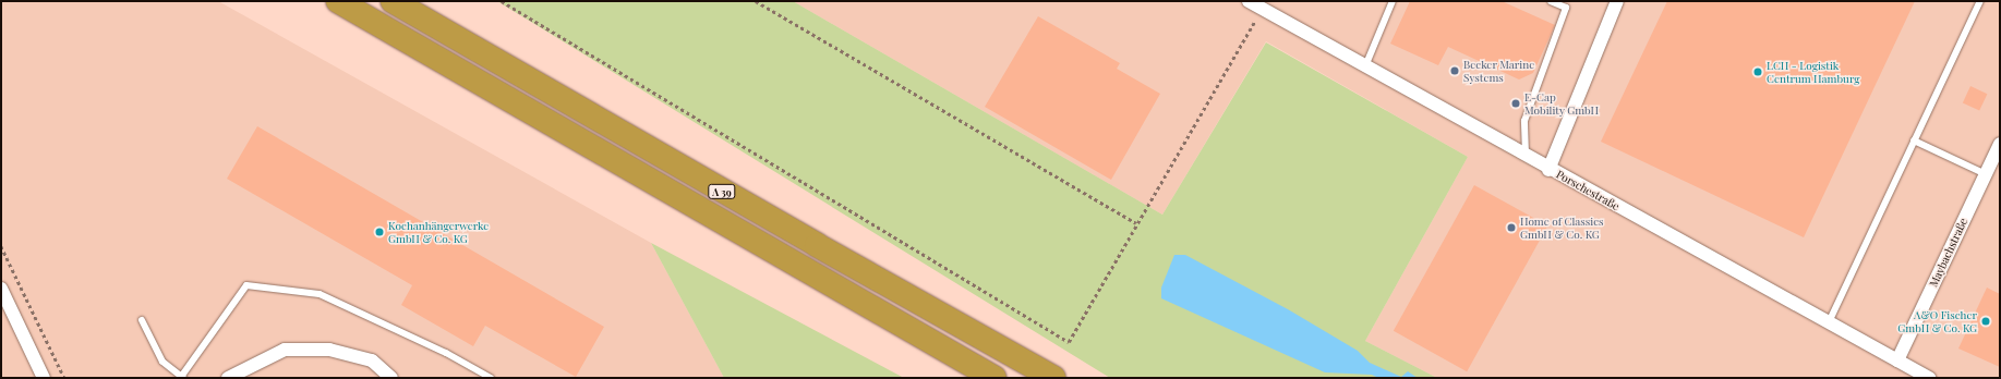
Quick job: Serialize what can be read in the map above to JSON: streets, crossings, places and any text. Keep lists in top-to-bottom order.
{
  "streets": {
    "highway": ["A 39"],
    "street": ["Porschestraße", "Maybachstraße"]
  },
  "crossings": [
    ["Porschestraße", "Maybachstraße"]
  ],
  "places": [
    "Becker Marine Systems",
    "LCH - Logistik Centrum Hamburg",
    "E-Cap Mobility GmbH",
    "Home of Classics GmbH & Co. KG",
    "Kochanhängerwerke GmbH & Co. KG",
    "A&O Fischer GmbH & Co. KG"
  ]
}
